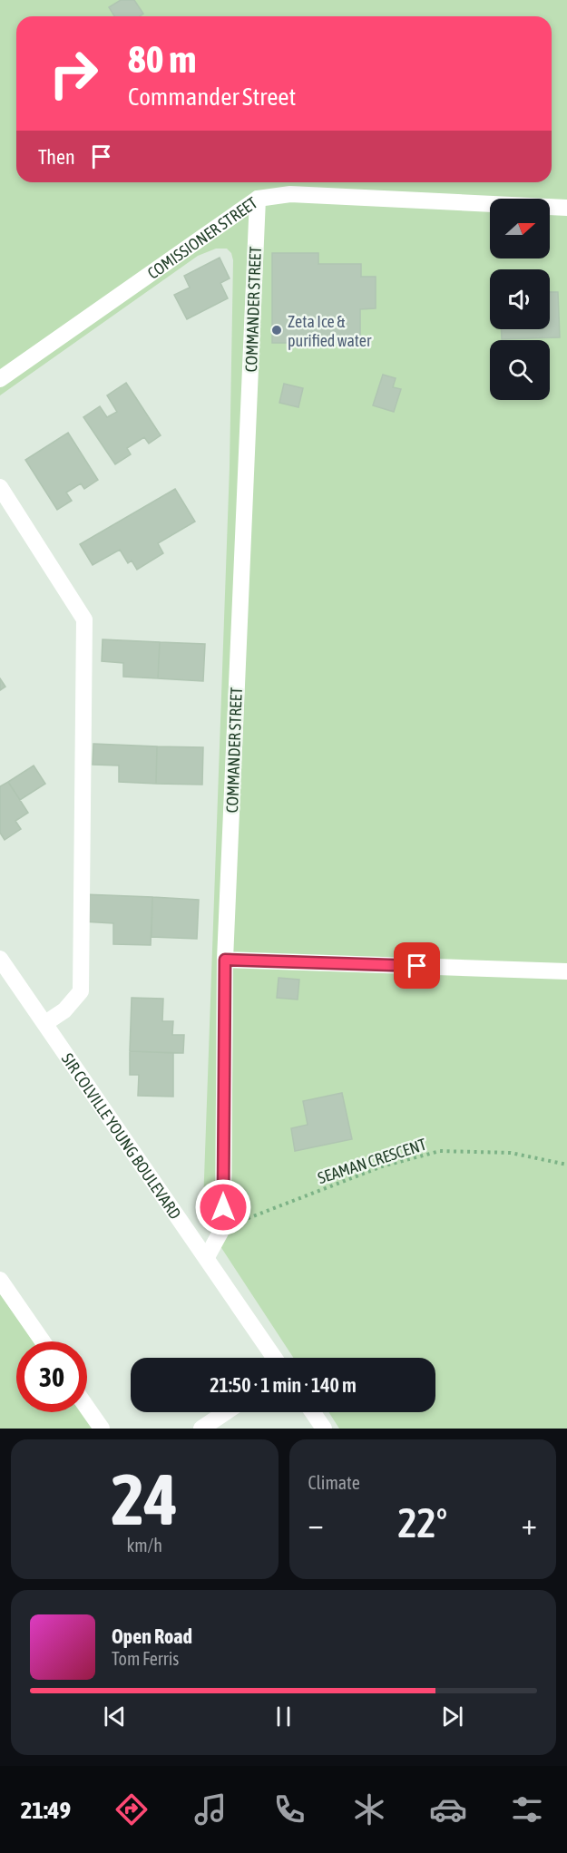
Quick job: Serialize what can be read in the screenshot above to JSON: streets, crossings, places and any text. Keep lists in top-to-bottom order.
{
  "streets": {
    "street": ["COMISSIONER STREET", "COMMANDER STREET", "SIR COLVILLE YOUNG BOULEVARD"],
    "path": ["SEAMAN CRESCENT"]
  },
  "crossings": [
    ["COMISSIONER STREET", "COMMANDER STREET"],
    ["COMMANDER STREET", "SEAMAN CRESCENT"]
  ],
  "places": ["Zeta Ice & purified water"],
  "north": "right",
  "page": {
    "turn": ["80 m", "Commander Street"],
    "then": "Then",
    "limit": "30",
    "trip": "21:50 · 1 min · 140 m",
    "tile": [
      ["24", "km/h"],
      "Climate"
    ],
    "heat": ["−", "22°", "+"],
    "song": ["Open Road", "Tom Ferris"],
    "tabs": "21:49"
  }
}
